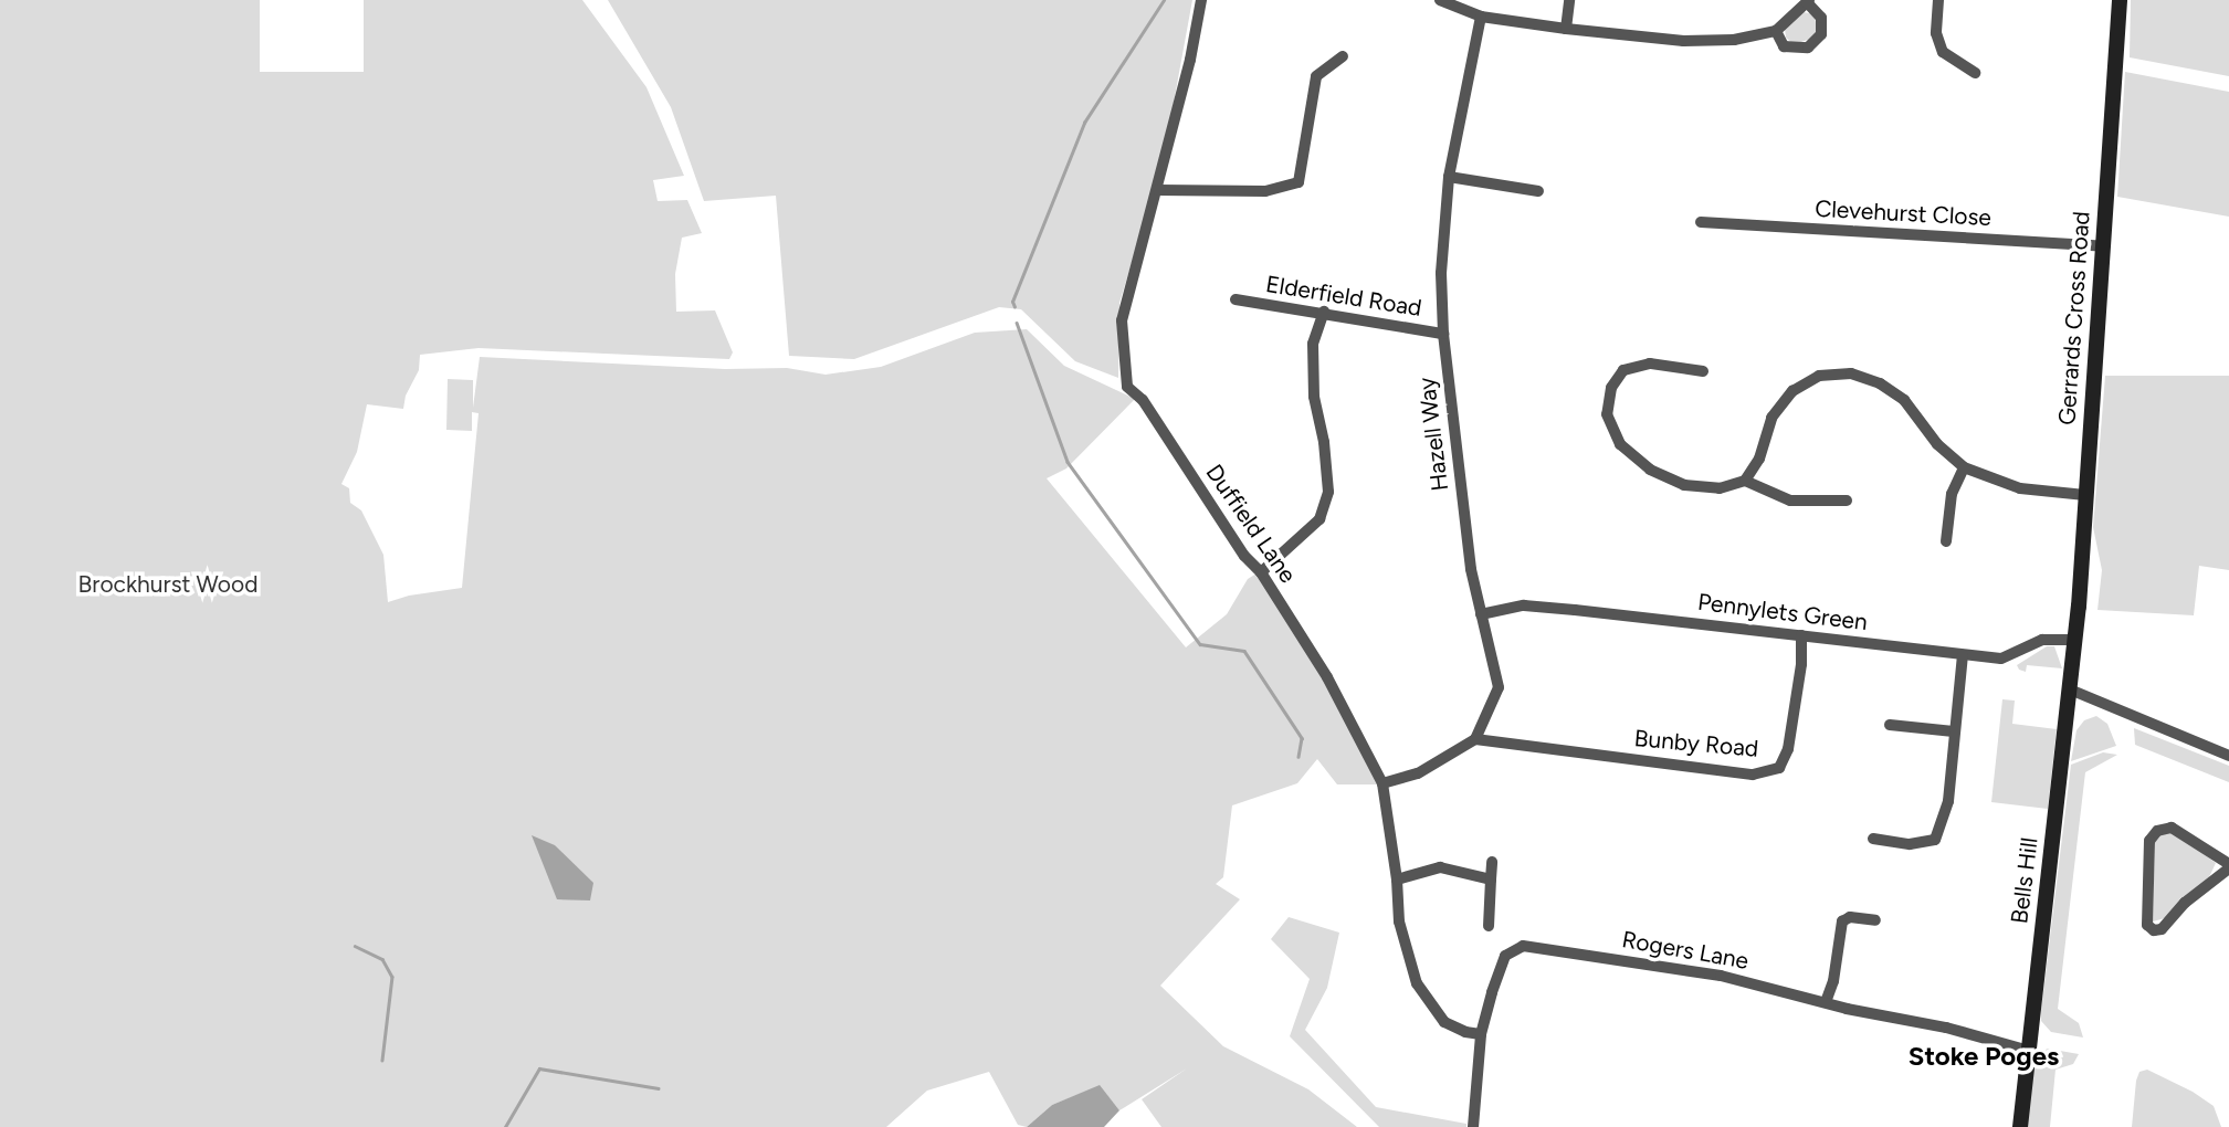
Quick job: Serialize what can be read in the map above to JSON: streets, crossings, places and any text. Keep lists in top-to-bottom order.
{
  "streets": {
    "main road": ["Gerrards Cross Road", "Bells Hill"],
    "street": [
      "Clevehurst Close",
      "Elderfield Road",
      "Hazell Way",
      "Duffield Lane",
      "Pennylets Green",
      "Bunby Road",
      "Rogers Lane"
    ]
  },
  "crossings": [
    ["Clevehurst Close", "Gerrards Cross Road"],
    ["Elderfield Road", "Hazell Way"],
    ["Gerrards Cross Road", "Pennylets Green"],
    ["Gerrards Cross Road", "Bells Hill"],
    ["Hazell Way", "Pennylets Green"],
    ["Hazell Way", "Bunby Road"],
    ["Duffield Lane", "Rogers Lane"],
    ["Pennylets Green", "Bunby Road"],
    ["Pennylets Green", "Bells Hill"],
    ["Bells Hill", "Rogers Lane"]
  ],
  "districts": ["Stoke Poges"],
  "parks": ["Brockhurst Wood"]
}
